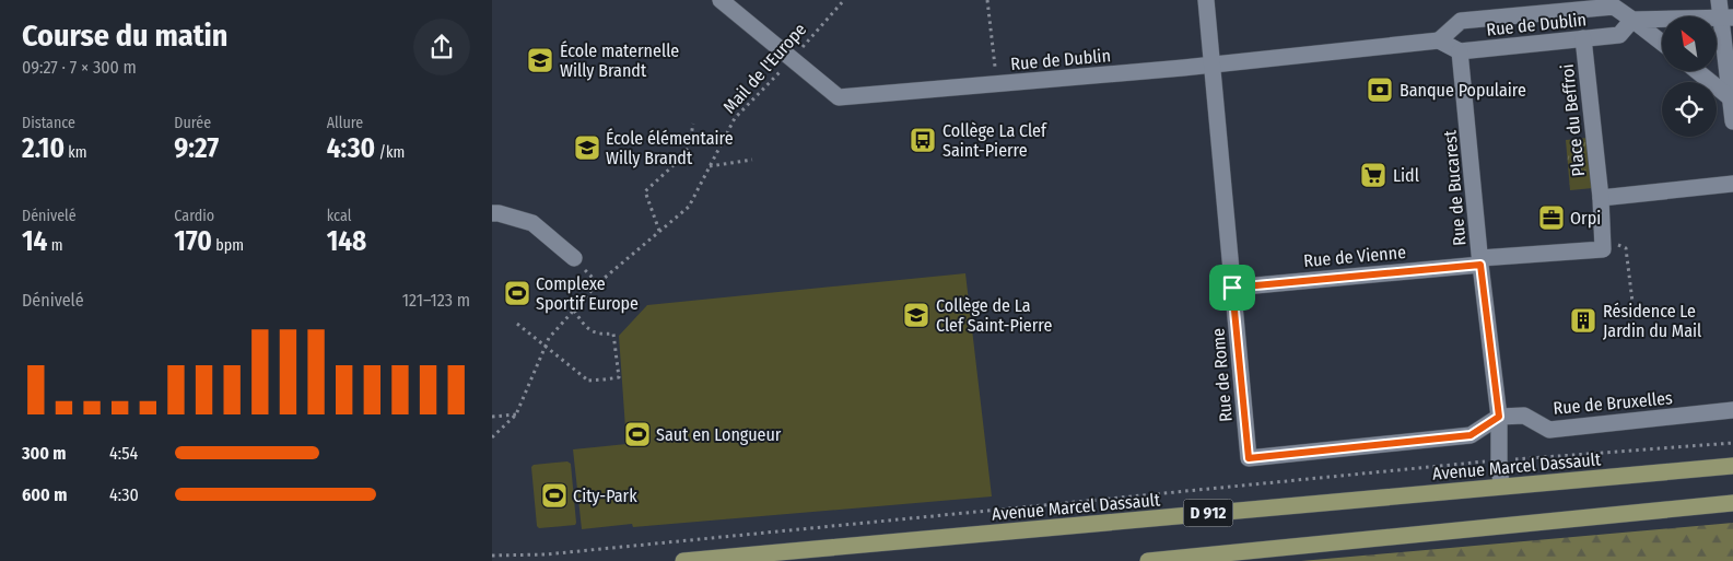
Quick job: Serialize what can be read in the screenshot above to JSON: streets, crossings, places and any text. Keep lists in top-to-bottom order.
{
  "streets": {
    "main road": ["Avenue Marcel Dassault", "D 912"],
    "street": [
      "Rue de Dublin",
      "Place du Beffroi",
      "Rue de Bucarest",
      "Rue de Vienne",
      "Rue de Rome",
      "Rue de Bruxelles"
    ],
    "path": ["Mail de l'Europe"]
  },
  "crossings": [
    ["Rue de Dublin", "Mail de l'Europe"],
    ["Rue de Dublin", "Place du Beffroi"],
    ["Rue de Dublin", "Rue de Bucarest"],
    ["Rue de Dublin", "Rue de Rome"],
    ["Rue de Bucarest", "Rue de Vienne"],
    ["Rue de Bucarest", "Rue de Rome"],
    ["Rue de Bucarest", "Rue de Bruxelles"],
    ["Rue de Bucarest", "Avenue Marcel Dassault"],
    ["Rue de Vienne", "Rue de Rome"],
    ["Rue de Rome", "Rue de Bruxelles"]
  ],
  "places": {
    "school or university": ["École maternelle Willy Brandt", "École élémentaire Willy Brandt", "Collège de La Clef Saint-Pierre"],
    "bank": ["Banque Populaire"],
    "bus stop": ["Collège La Clef Saint-Pierre"],
    "supermarket": ["Lidl"],
    "office": ["Orpi"],
    "sports": ["Complexe Sportif Europe", "Saut en Longueur", "City-Park"],
    "building": ["Résidence Le Jardin du Mail"]
  },
  "north": "top left",
  "page": {
    "heading": ["Course du matin", "09:27 · 7 × 300 m"],
    "stats": [
      ["Distance", "2.10 km"],
      ["Durée", "9:27"],
      ["Allure", "4:30 /km"],
      ["Dénivelé", "14 m"],
      ["Cardio", "170 bpm"],
      ["kcal", "148"]
    ],
    "chart": ["Dénivelé", "121–123 m"],
    "list": [
      {
        "name": "300 m",
        "note": "4:54"
      },
      {
        "name": "600 m",
        "note": "4:30"
      }
    ]
  }
}
